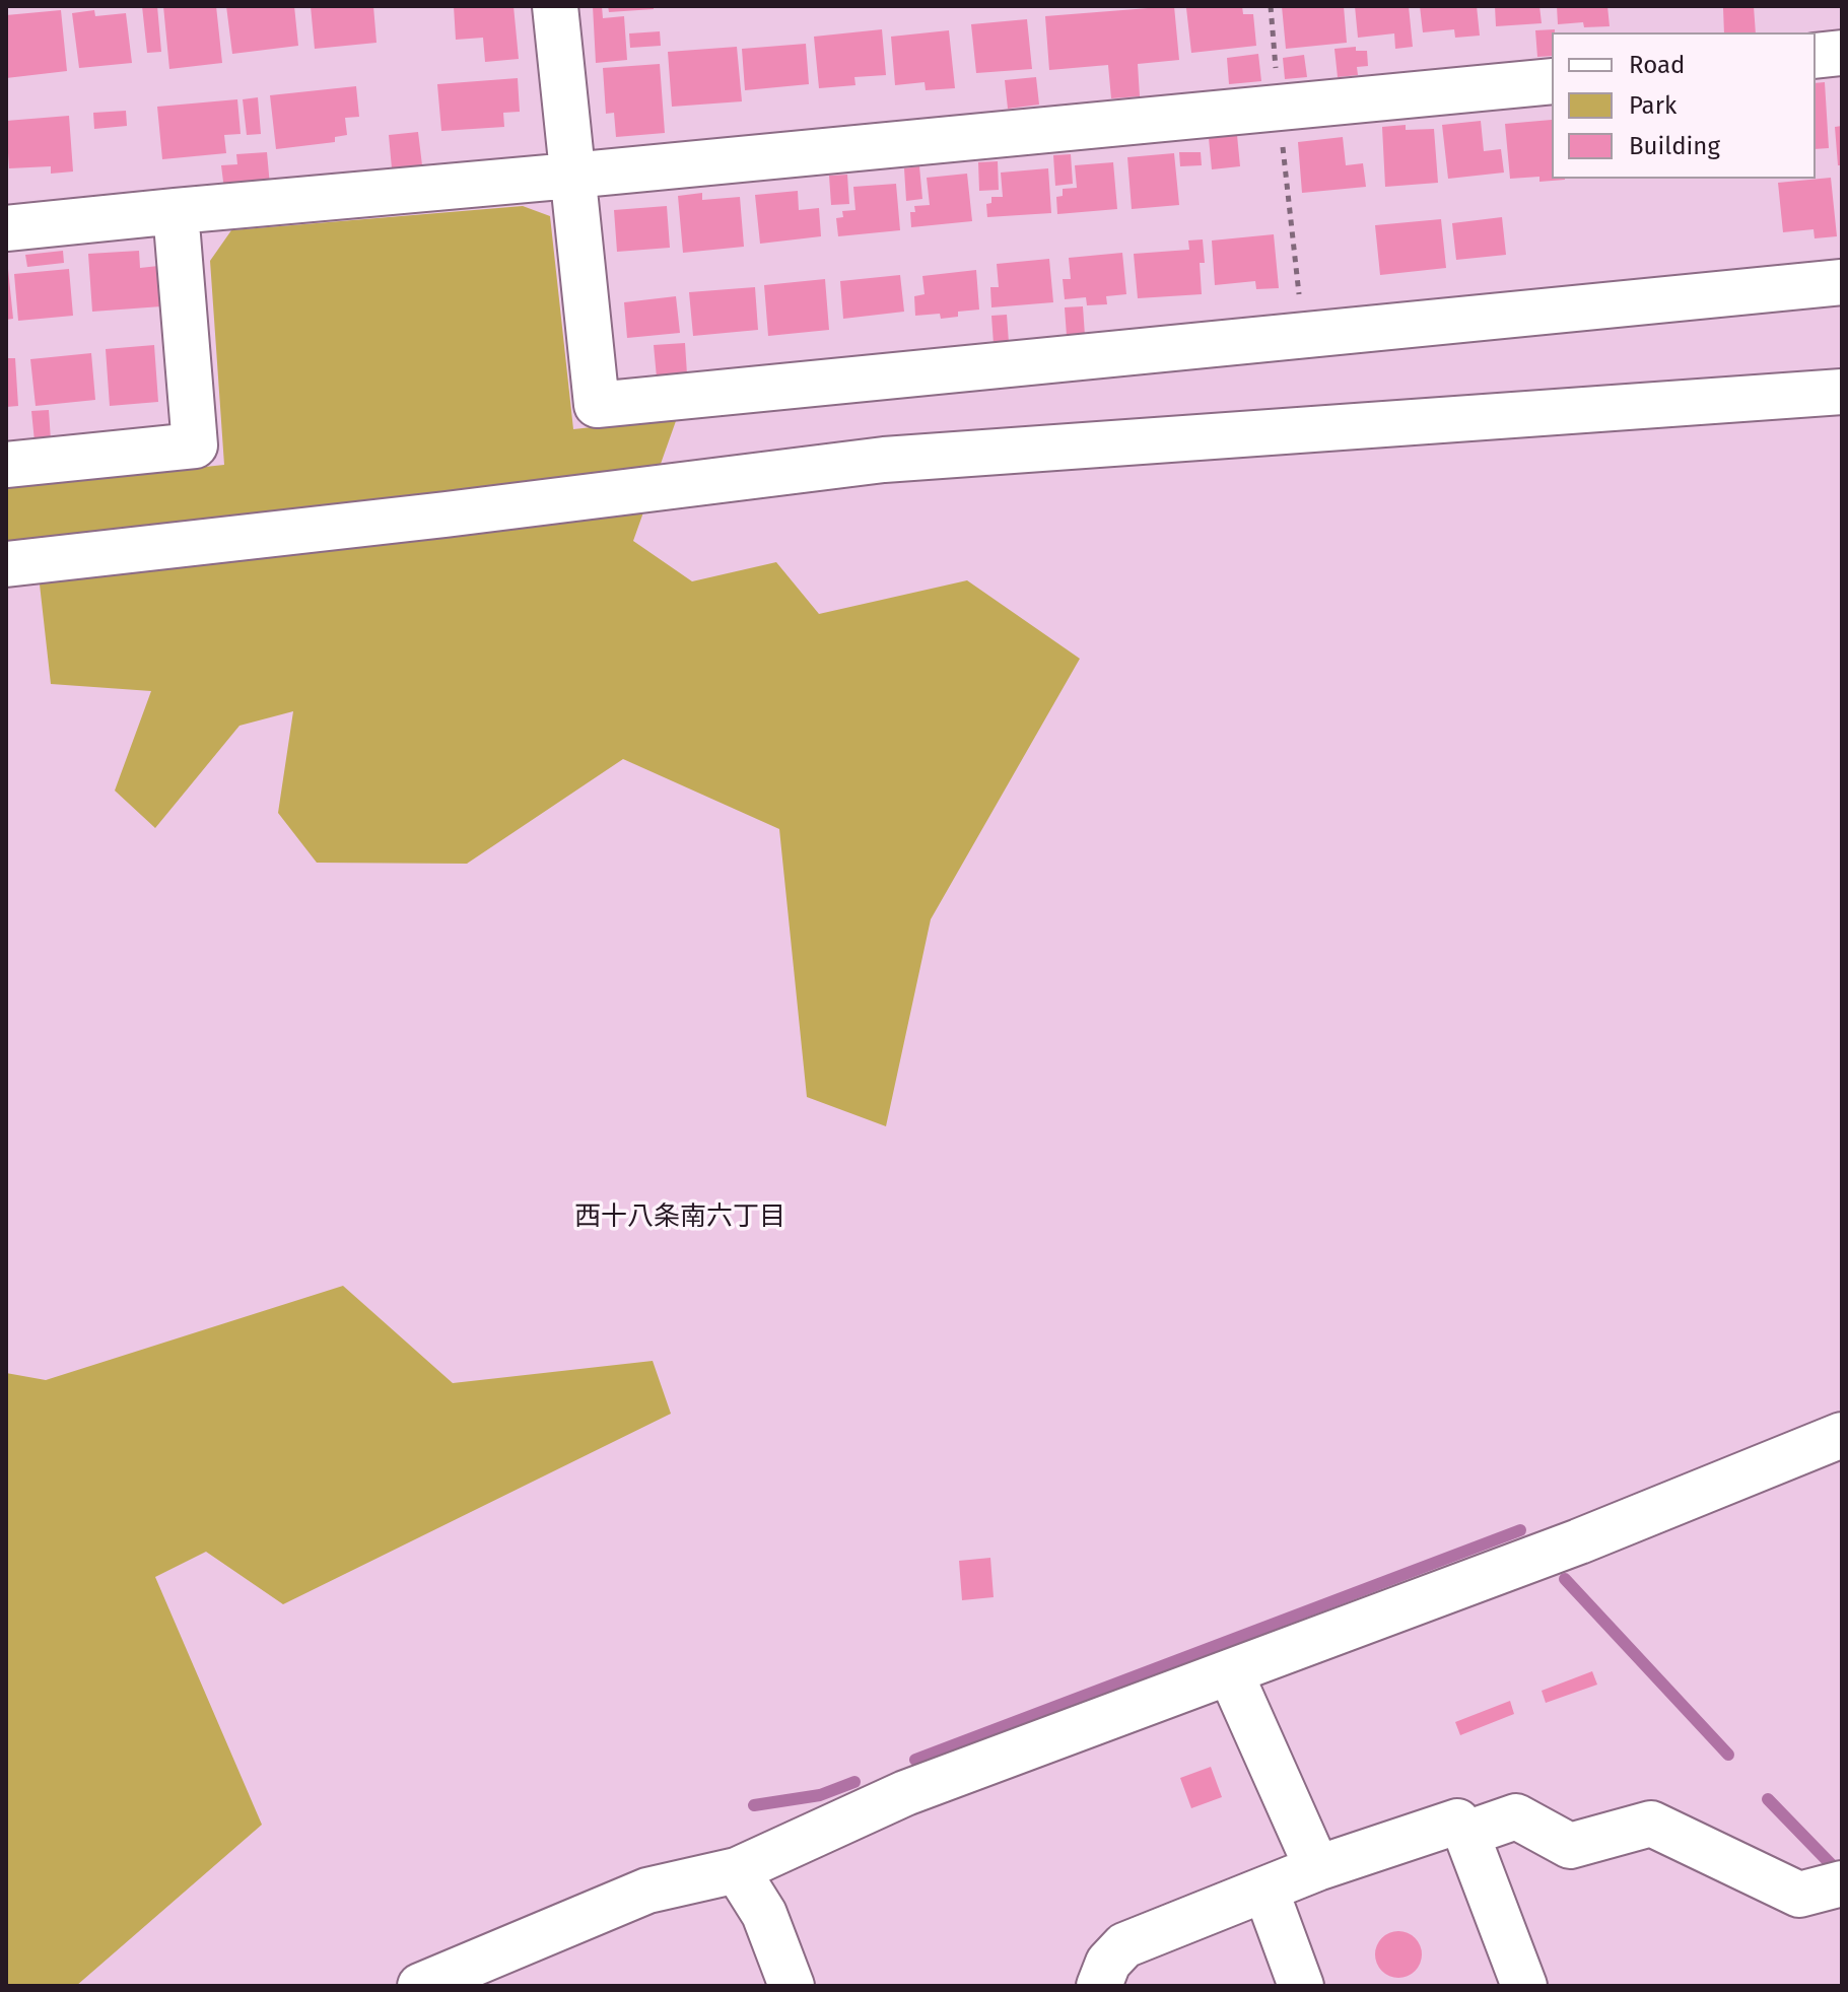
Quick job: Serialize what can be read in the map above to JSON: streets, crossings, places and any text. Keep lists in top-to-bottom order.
{
  "districts": ["西十八条南六丁目"],
  "legend": ["Road", "Park", "Building"]
}
